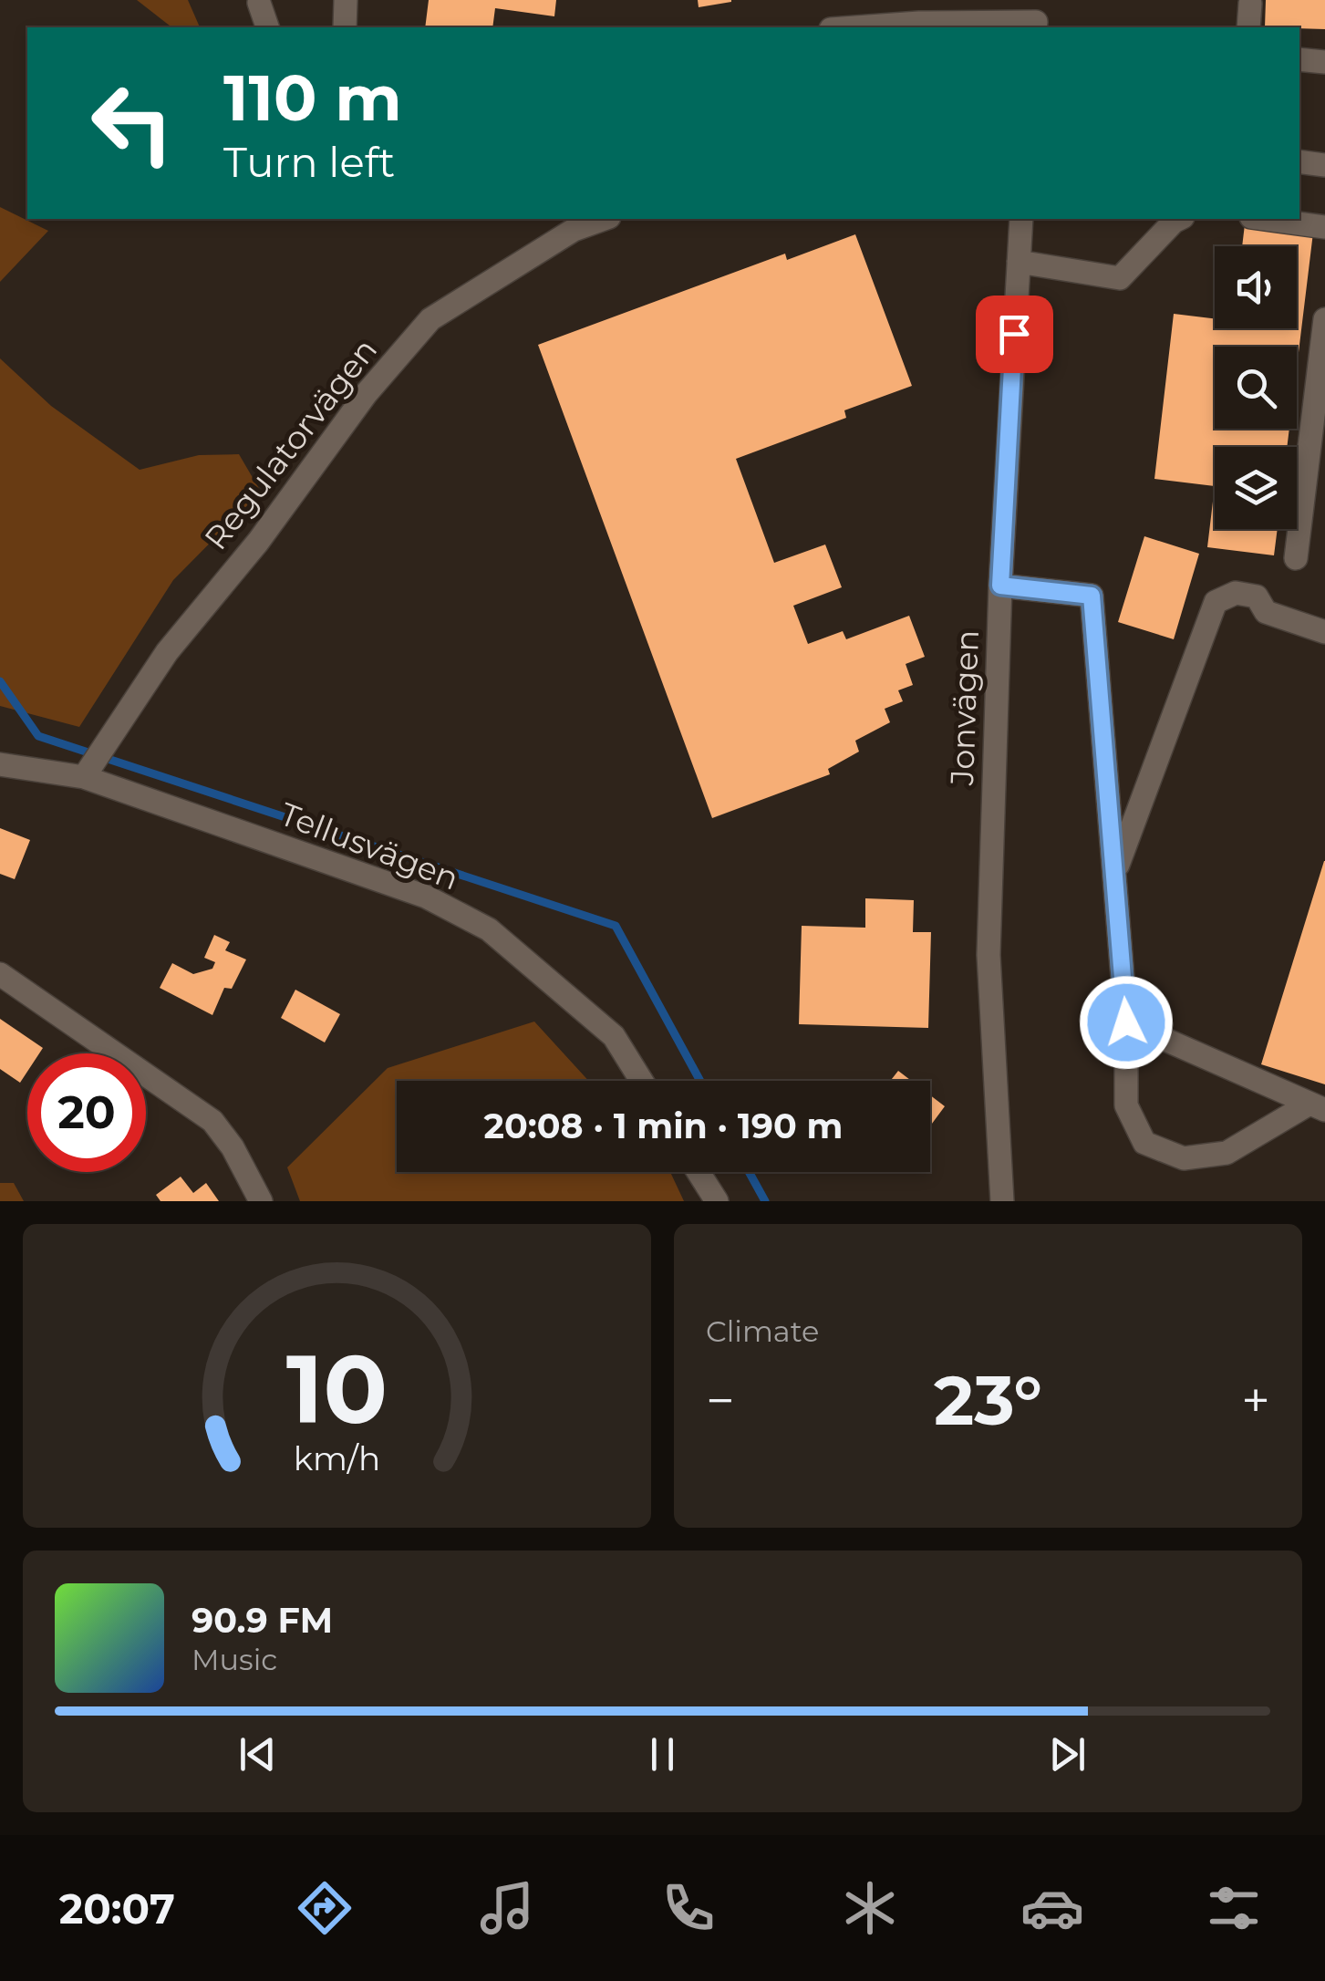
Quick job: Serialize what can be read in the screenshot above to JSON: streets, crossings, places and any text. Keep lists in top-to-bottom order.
{
  "streets": {
    "street": ["Regulatorvägen", "Jonvägen", "Tellusvägen"]
  },
  "crossings": [
    ["Regulatorvägen", "Tellusvägen"]
  ],
  "page": {
    "turn": ["110 m", "Turn left"],
    "limit": "20",
    "trip": "20:08 · 1 min · 190 m",
    "tile": "Climate",
    "heat": ["−", "23°", "+"],
    "song": ["90.9 FM", "Music"],
    "tabs": "20:07",
    "gauge": ["10", "km/h"]
  }
}
